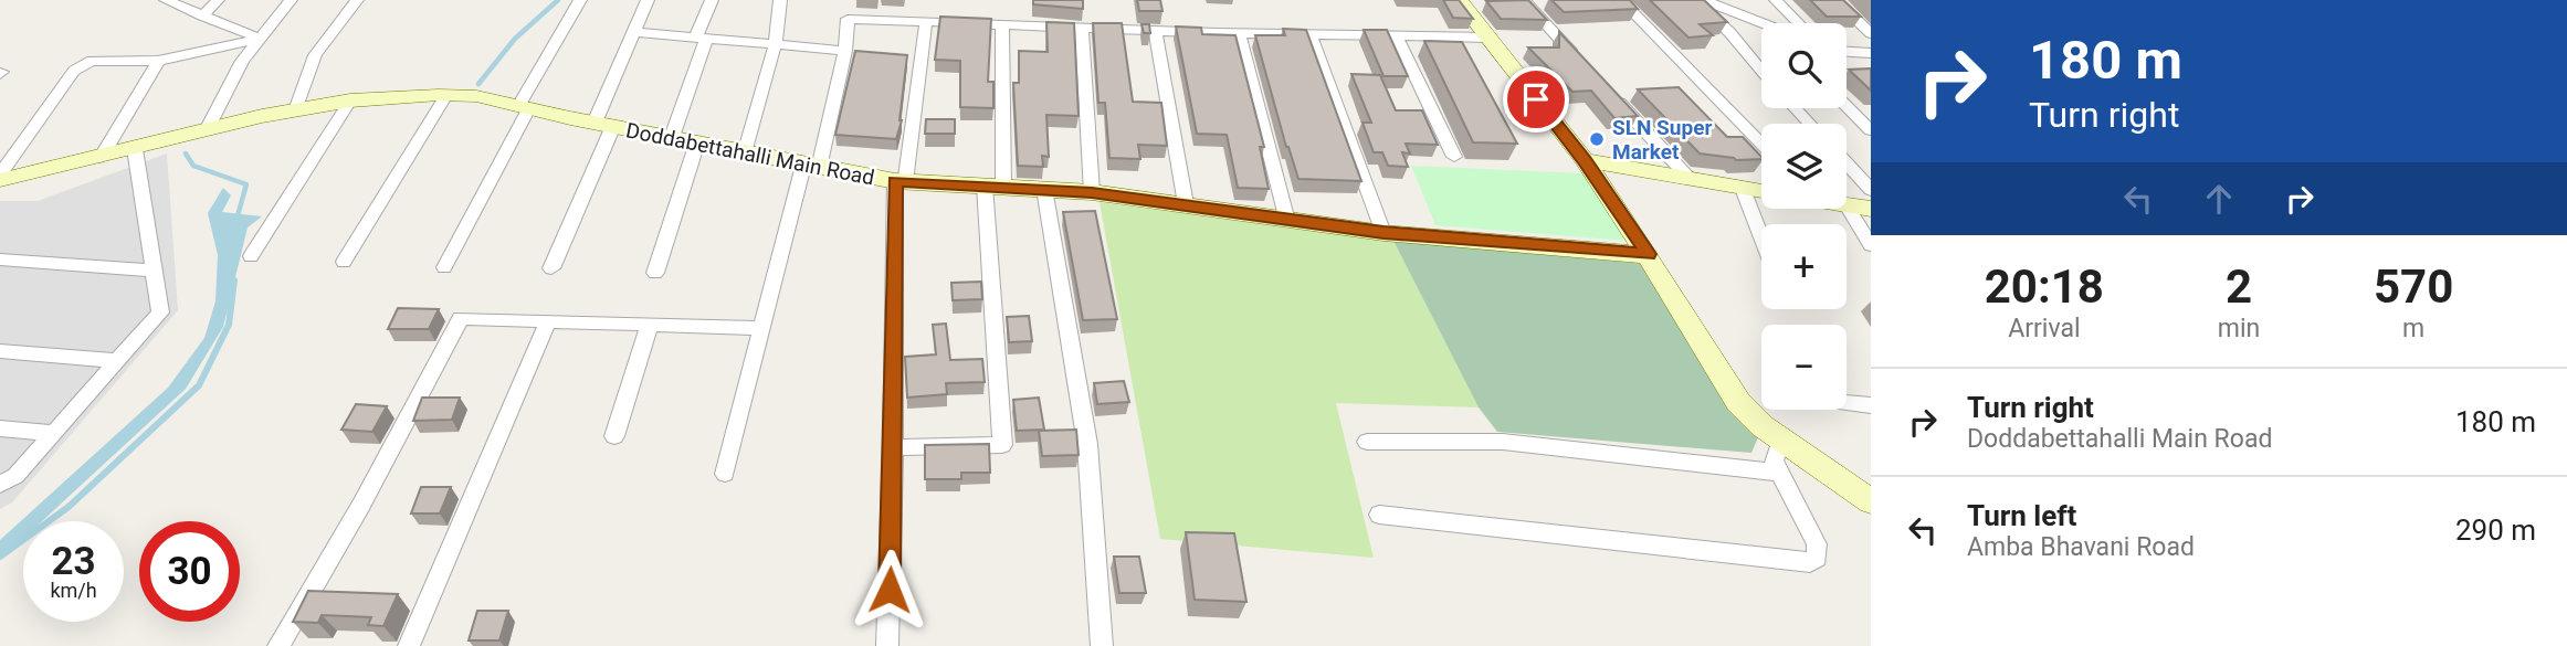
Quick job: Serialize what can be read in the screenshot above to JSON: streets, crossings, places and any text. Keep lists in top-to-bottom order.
{
  "streets": {
    "street": ["Doddabettahalli Main Road"]
  },
  "places": ["SLN Super Market"],
  "page": {
    "turn": ["180 m", "Turn right"],
    "map_buttons": ["+", "−"],
    "eta": [
      "20:18",
      "Arrival",
      "2",
      "min",
      "570",
      "m"
    ],
    "list": [
      {
        "name": "Turn right",
        "note": "Doddabettahalli Main Road",
        "value": "180 m"
      },
      {
        "name": "Turn left",
        "note": "Amba Bhavani Road",
        "value": "290 m"
      }
    ],
    "speed": "23 km/h",
    "limit": "30"
  }
}
